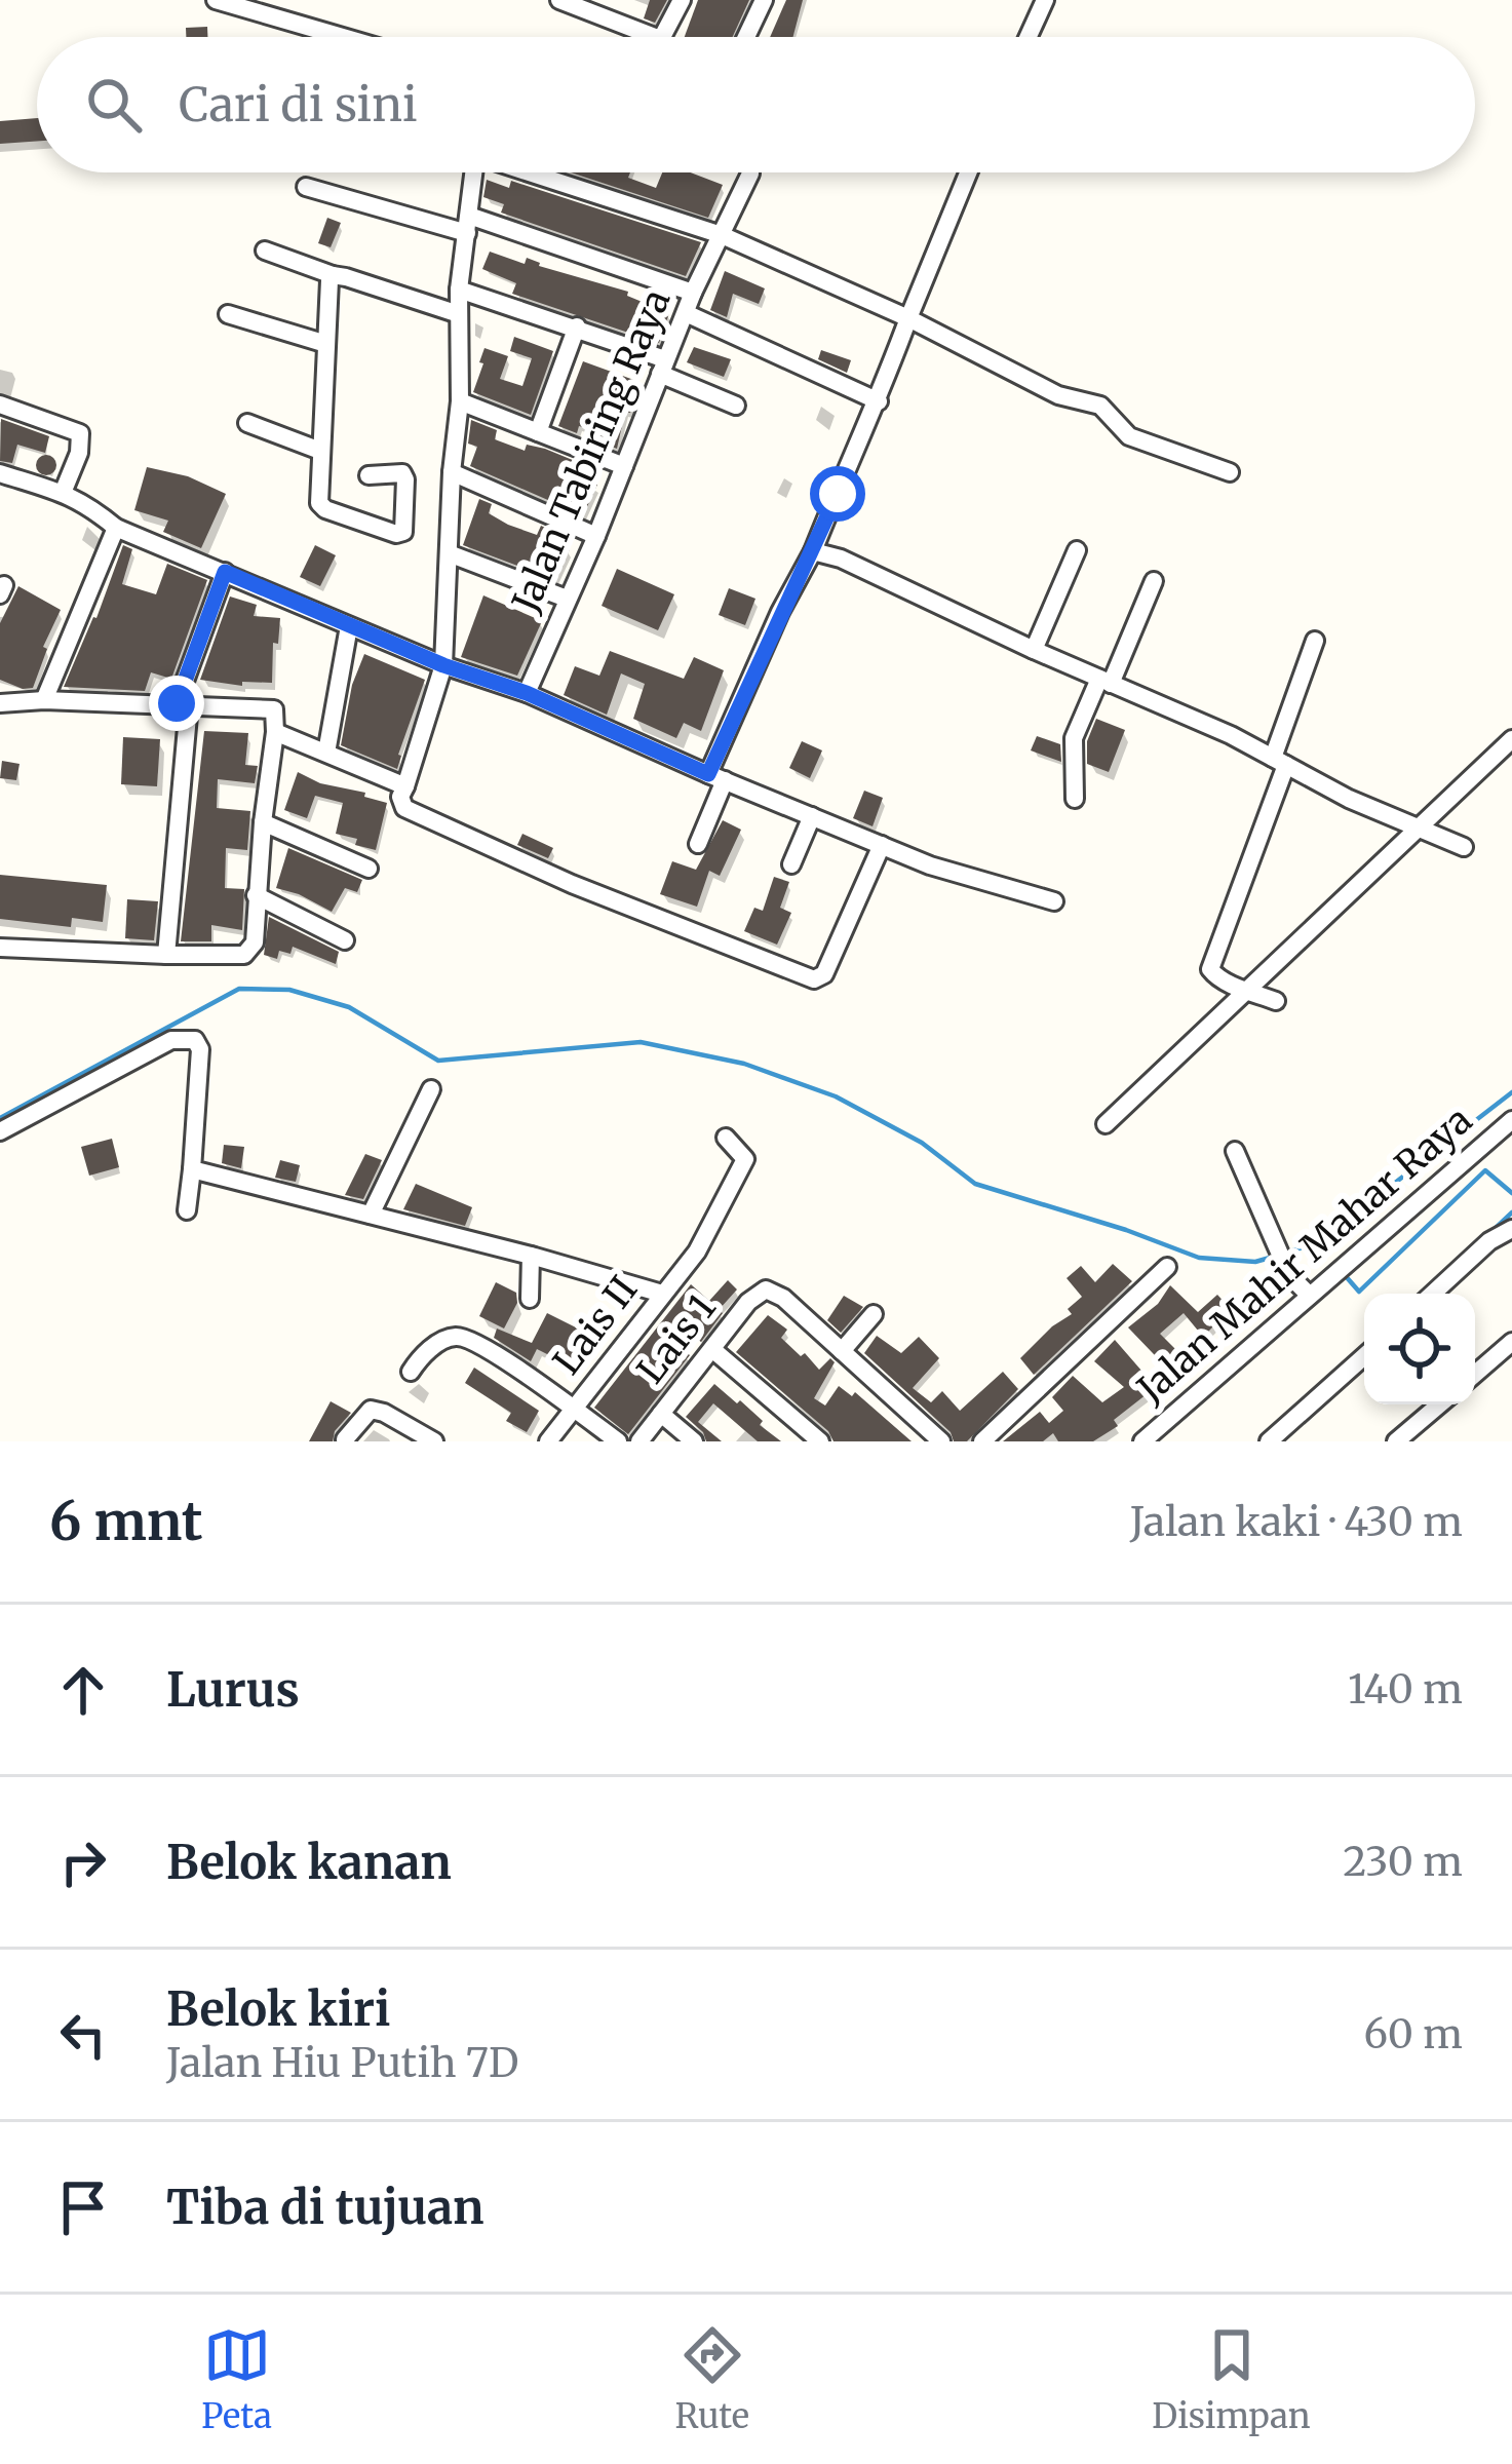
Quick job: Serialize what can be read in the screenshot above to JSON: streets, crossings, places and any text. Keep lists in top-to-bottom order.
{
  "streets": {
    "street": [
      "Jalan Tabiring Raya",
      "Jalan Mahir Mahar Raya",
      "Lais II",
      "Lais 1"
    ]
  },
  "page": {
    "search": "Cari di sini",
    "heading": ["6 mnt", "Jalan kaki · 430 m"],
    "list": [
      ["Lurus", "140 m"],
      ["Belok kanan", "230 m"],
      ["Belok kiri", "Jalan Hiu Putih 7D", "60 m"],
      "Tiba di tujuan"
    ],
    "nav": ["Peta", "Rute", "Disimpan"]
  }
}
